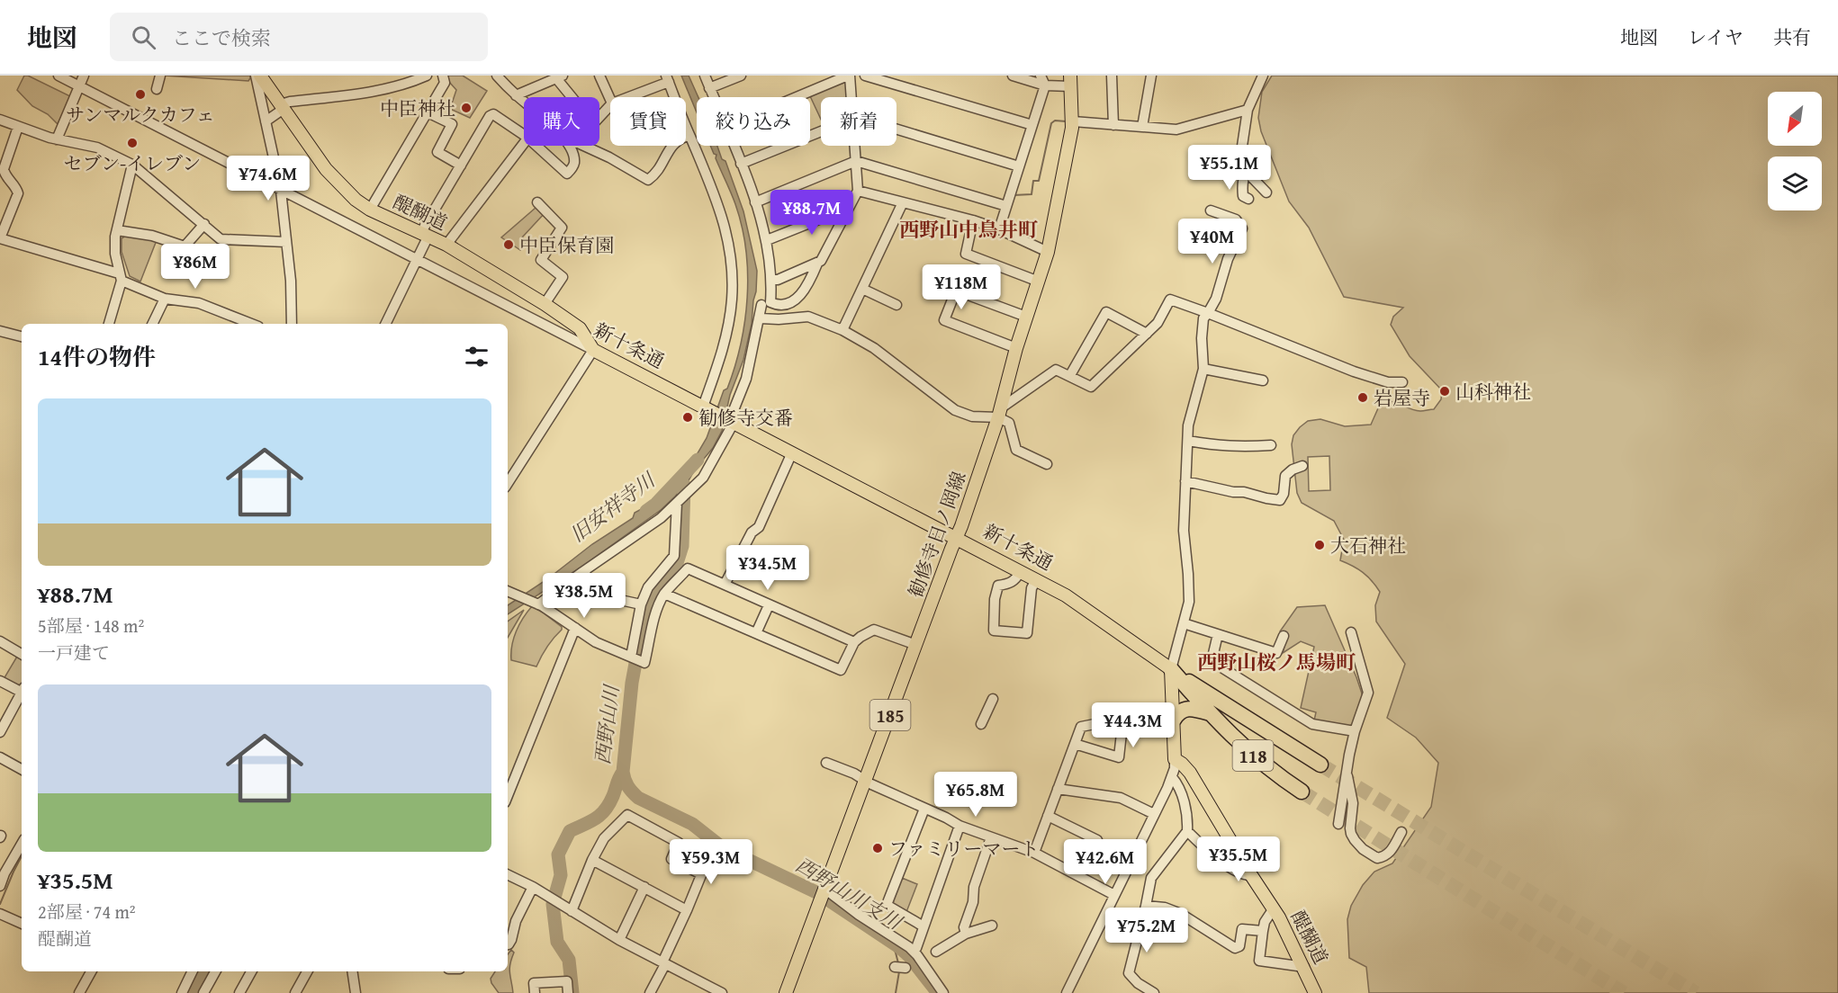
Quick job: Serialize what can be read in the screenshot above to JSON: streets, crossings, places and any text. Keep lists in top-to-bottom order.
{
  "streets": {
    "highway": ["118"],
    "main road": [
      "醍醐道",
      "新十条通",
      "勧修寺日ノ岡線",
      "185"
    ]
  },
  "crossings": [
    ["醍醐道", "新十条通"],
    ["新十条通", "勧修寺日ノ岡線"],
    ["新十条通", "118"]
  ],
  "districts": ["西野山中鳥井町", "西野山桜ノ馬場町"],
  "water": ["旧安祥寺川", "西野山川", "西野山川支川"],
  "places": [
    "サンマルクカフェ",
    "中臣神社",
    "セブン-イレブン",
    "中臣保育園",
    "山科神社",
    "岩屋寺",
    "勧修寺交番",
    "大石神社",
    "ファミリーマート"
  ],
  "north": "bottom left",
  "page": {
    "header": "地図",
    "search": "ここで検索",
    "nav": ["地図", "レイヤ", "共有"],
    "chip": [
      "購入",
      "賃貸",
      "絞り込み",
      "新着"
    ],
    "price": [
      "¥55.1M",
      "¥74.6M",
      "¥88.7M",
      "¥40M",
      "¥86M",
      "¥118M",
      "¥34.5M",
      "¥38.5M",
      "¥44.3M",
      "¥65.8M",
      "¥35.5M",
      "¥59.3M",
      "¥42.6M",
      "¥75.2M"
    ],
    "heading": "14件の物件",
    "list": [
      {
        "name": "¥88.7M",
        "note": "5部屋 · 148 m² · 一戸建て"
      },
      {
        "name": "¥35.5M",
        "note": "2部屋 · 74 m² · 醍醐道"
      }
    ]
  }
}
